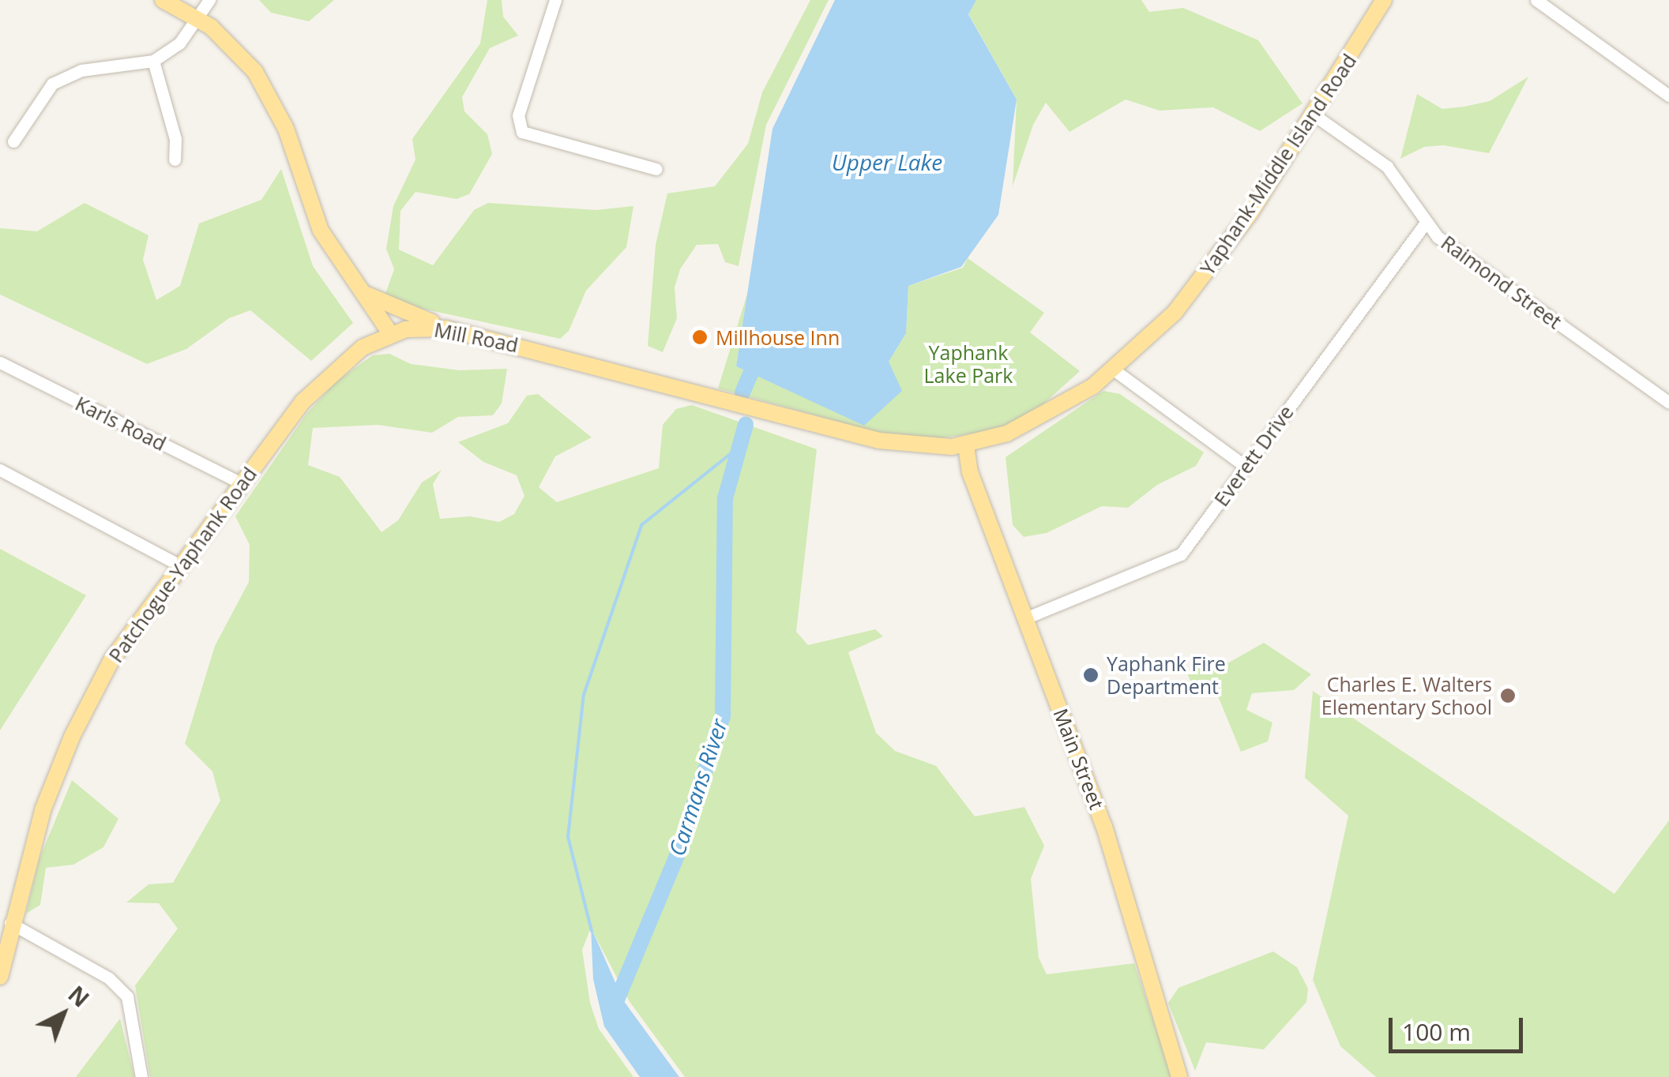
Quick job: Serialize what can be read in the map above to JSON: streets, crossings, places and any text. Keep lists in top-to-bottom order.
{
  "streets": {
    "main road": [
      "Yaphank-Middle Island Road",
      "Mill Road",
      "Patchogue-Yaphank Road",
      "Main Street"
    ],
    "street": ["Raimond Street", "Karls Road", "Everett Drive"]
  },
  "crossings": [
    ["Yaphank-Middle Island Road", "Raimond Street"],
    ["Yaphank-Middle Island Road", "Mill Road"],
    ["Yaphank-Middle Island Road", "Main Street"],
    ["Raimond Street", "Everett Drive"],
    ["Mill Road", "Patchogue-Yaphank Road"],
    ["Mill Road", "Main Street"],
    ["Karls Road", "Patchogue-Yaphank Road"],
    ["Everett Drive", "Main Street"]
  ],
  "water": ["Upper Lake", "Carmans River"],
  "parks": ["Yaphank Lake Park"],
  "places": ["Millhouse Inn", "Yaphank Fire Department", "Charles E. Walters Elementary School"],
  "scale_bar": "100 m",
  "north": "top right"
}
